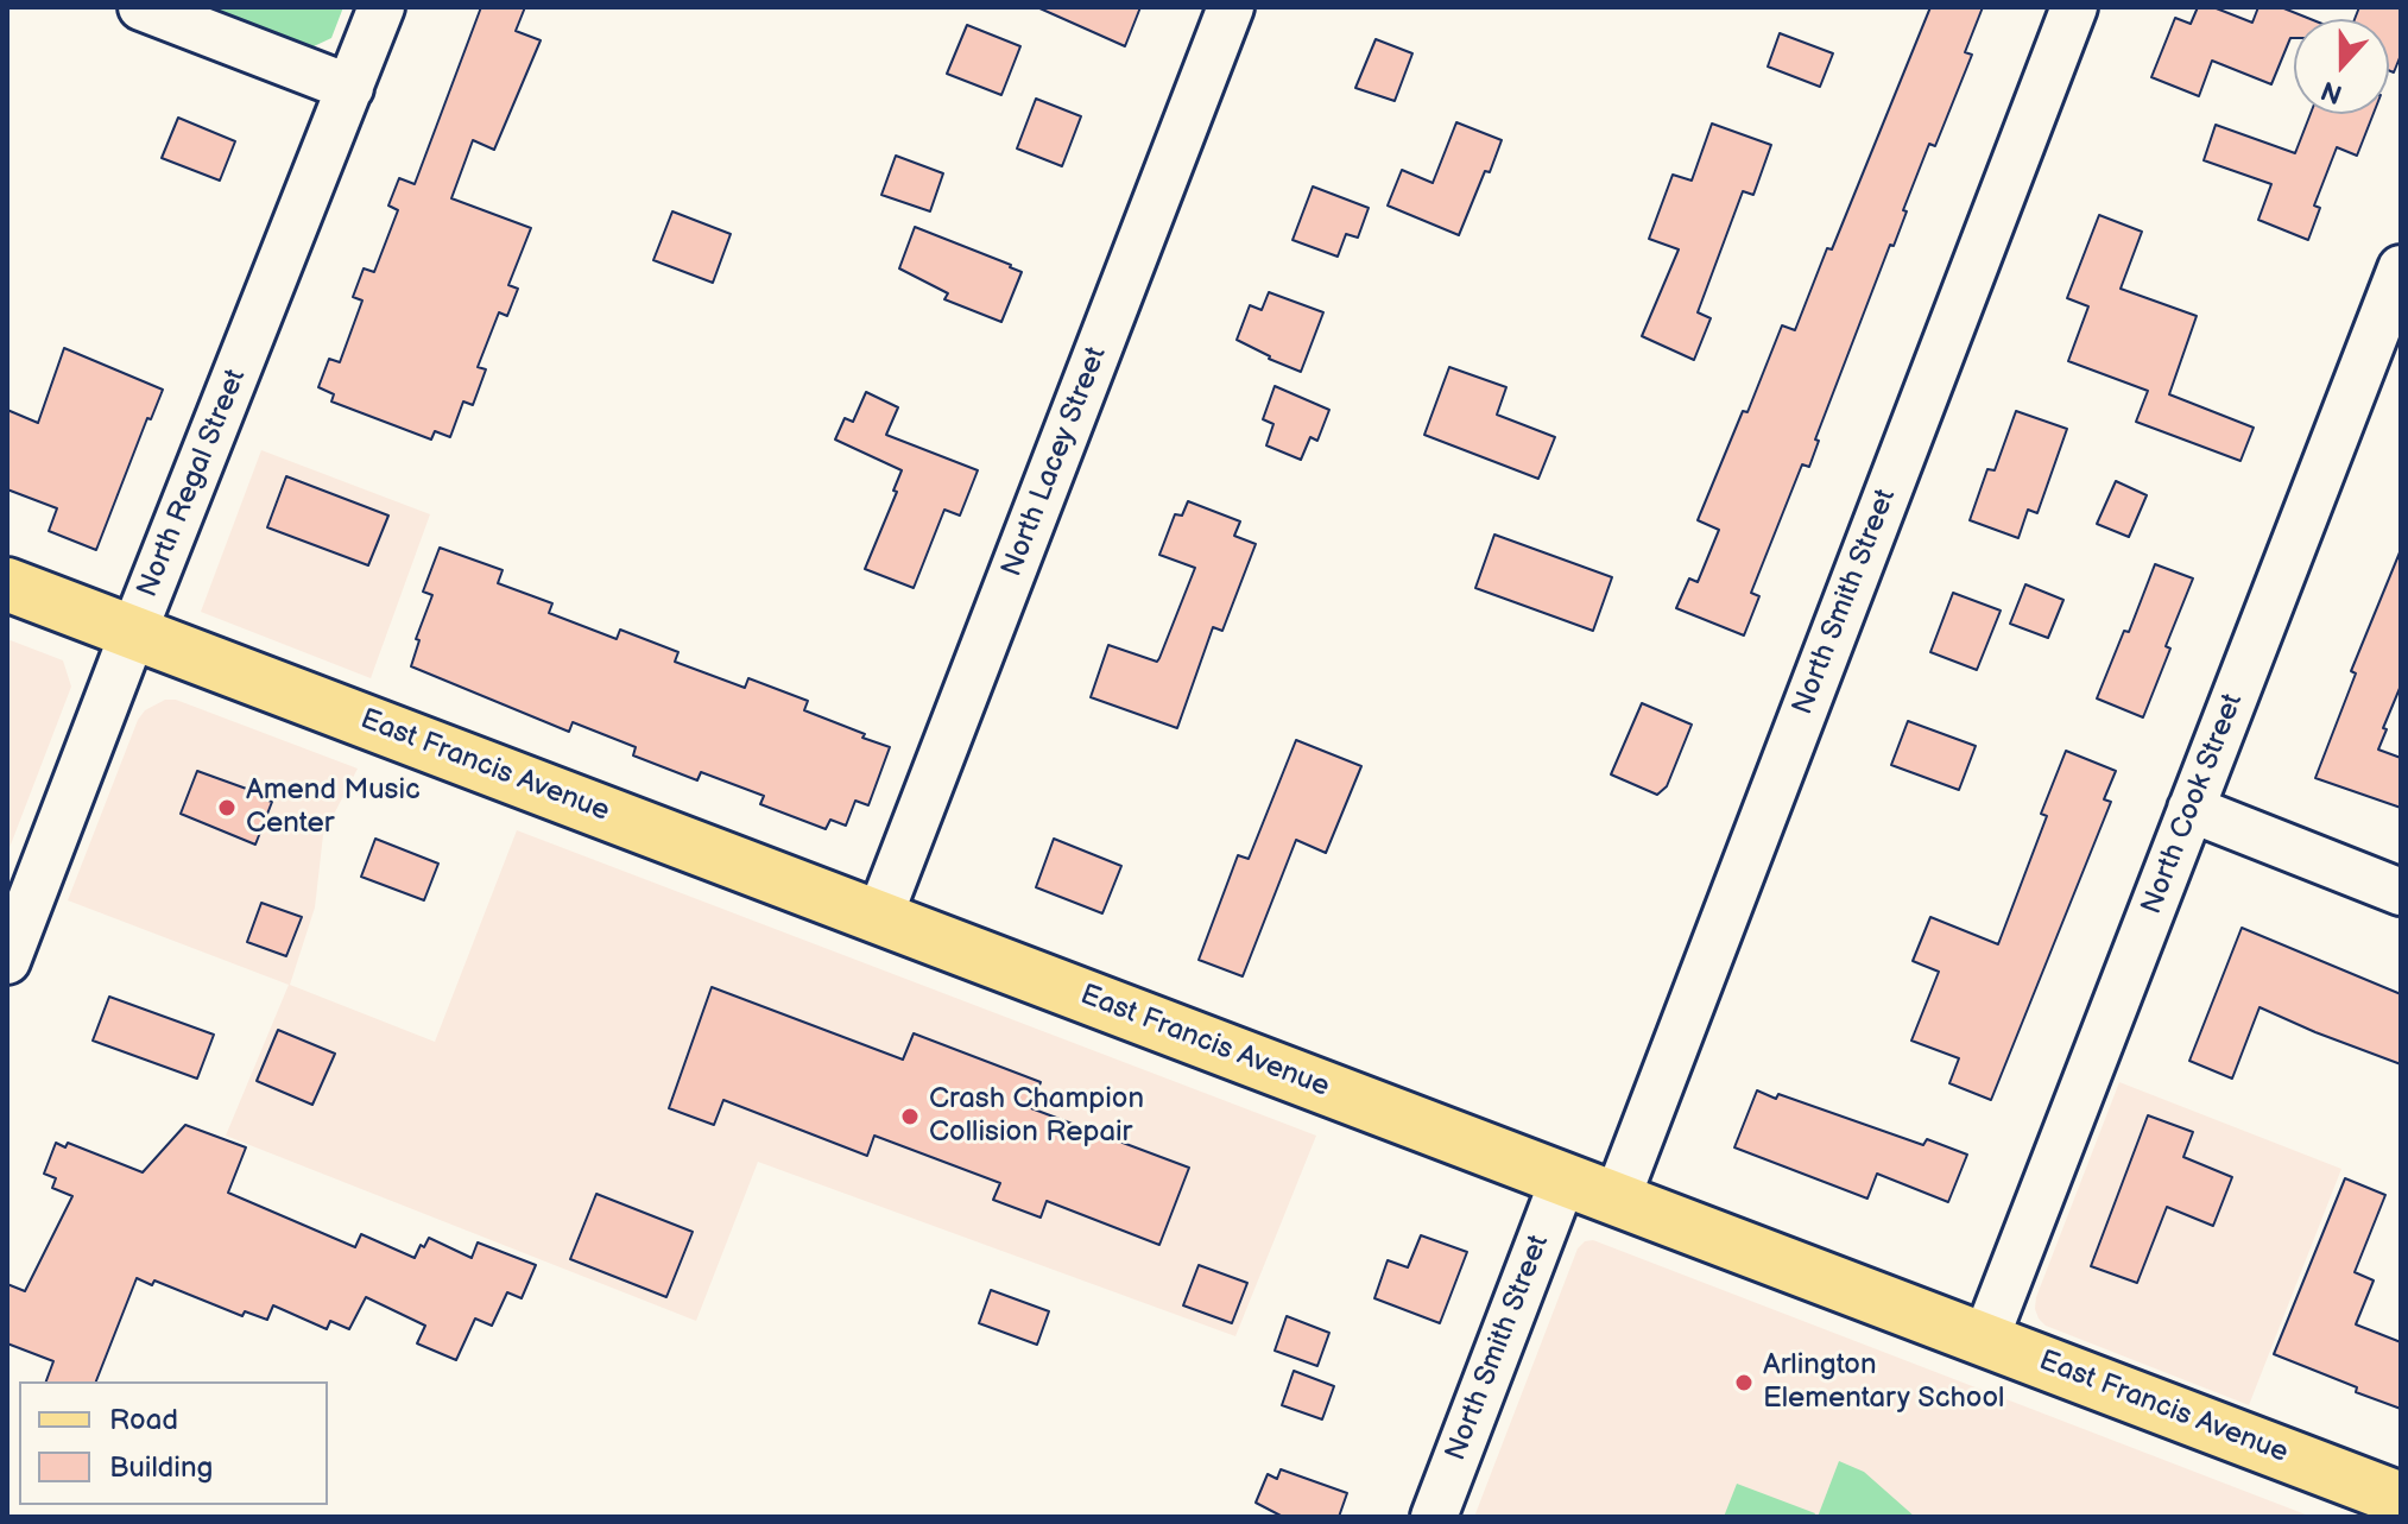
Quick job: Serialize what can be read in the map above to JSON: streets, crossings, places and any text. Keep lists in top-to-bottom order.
{
  "streets": {
    "main road": ["East Francis Avenue"],
    "street": [
      "North Lacey Street",
      "North Regal Street",
      "North Smith Street",
      "North Cook Street"
    ]
  },
  "crossings": [
    ["North Lacey Street", "East Francis Avenue"],
    ["North Regal Street", "East Francis Avenue"],
    ["North Smith Street", "East Francis Avenue"],
    ["East Francis Avenue", "North Cook Street"]
  ],
  "places": ["Amend Music Center", "Crash Champion Collision Repair", "Arlington Elementary School"],
  "legend": ["Road", "Building"],
  "north": "bottom"
}
